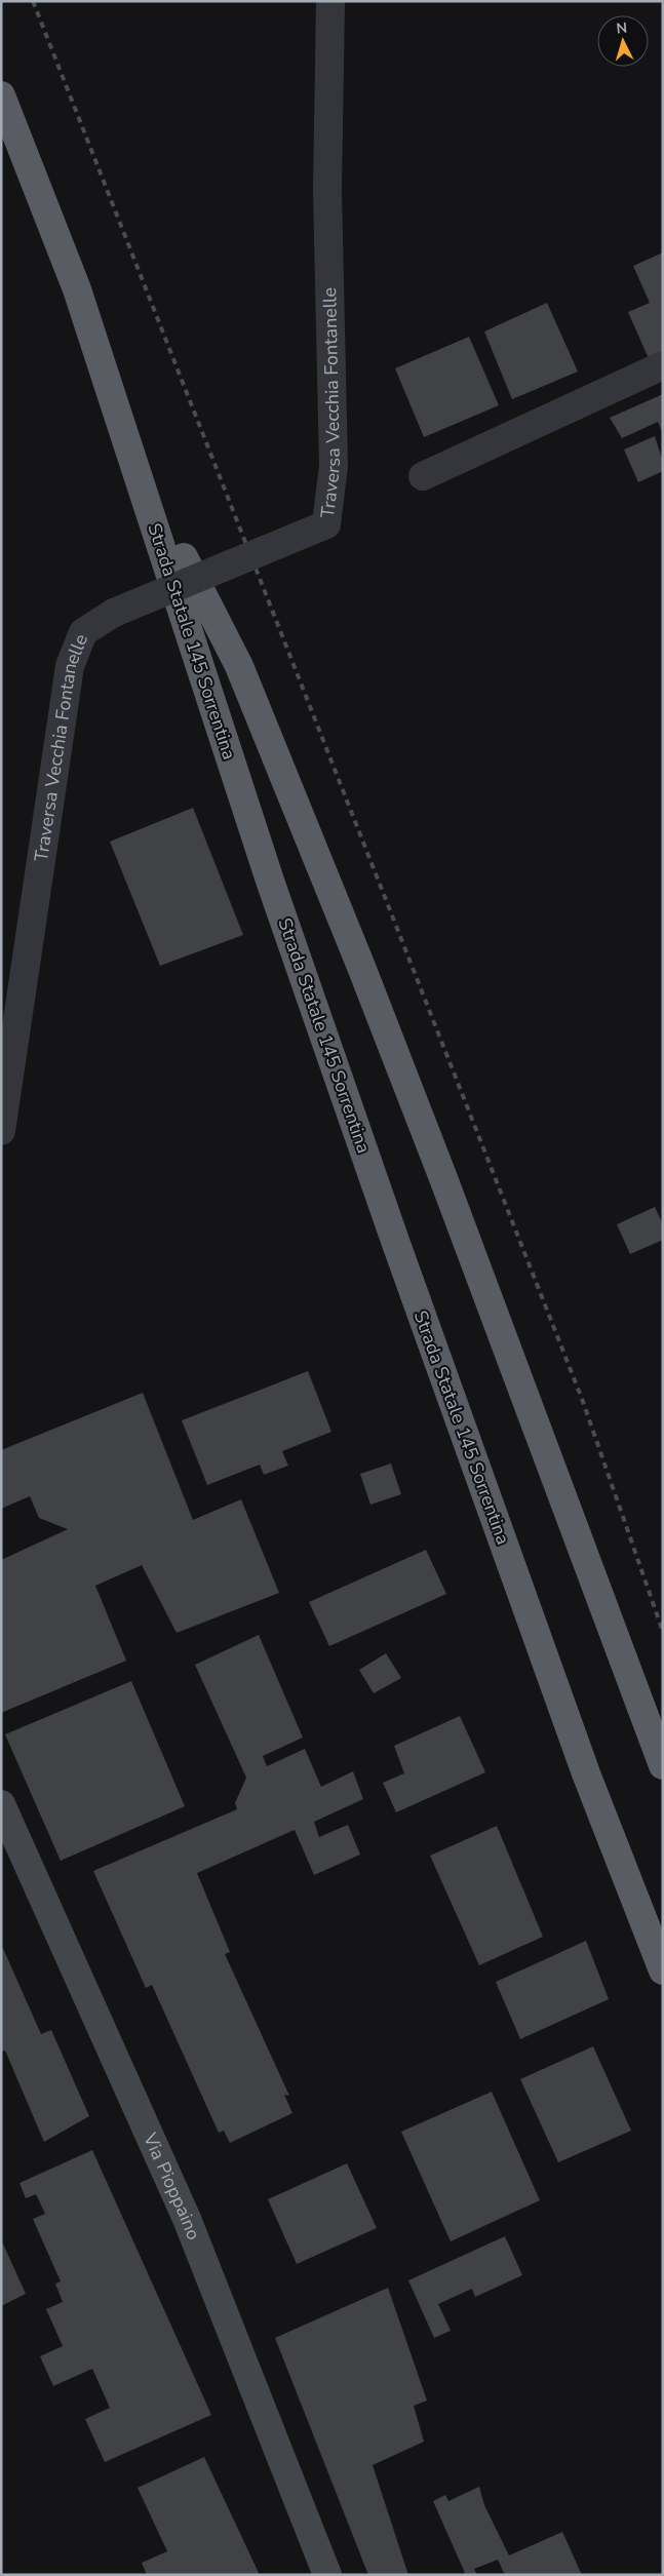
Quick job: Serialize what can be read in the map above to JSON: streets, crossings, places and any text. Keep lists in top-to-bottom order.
{
  "streets": {
    "highway": ["Strada Statale 145 Sorrentina"],
    "main road": ["Via Pioppaino"],
    "street": ["Traversa Vecchia Fontanelle"]
  },
  "north": "top"
}
